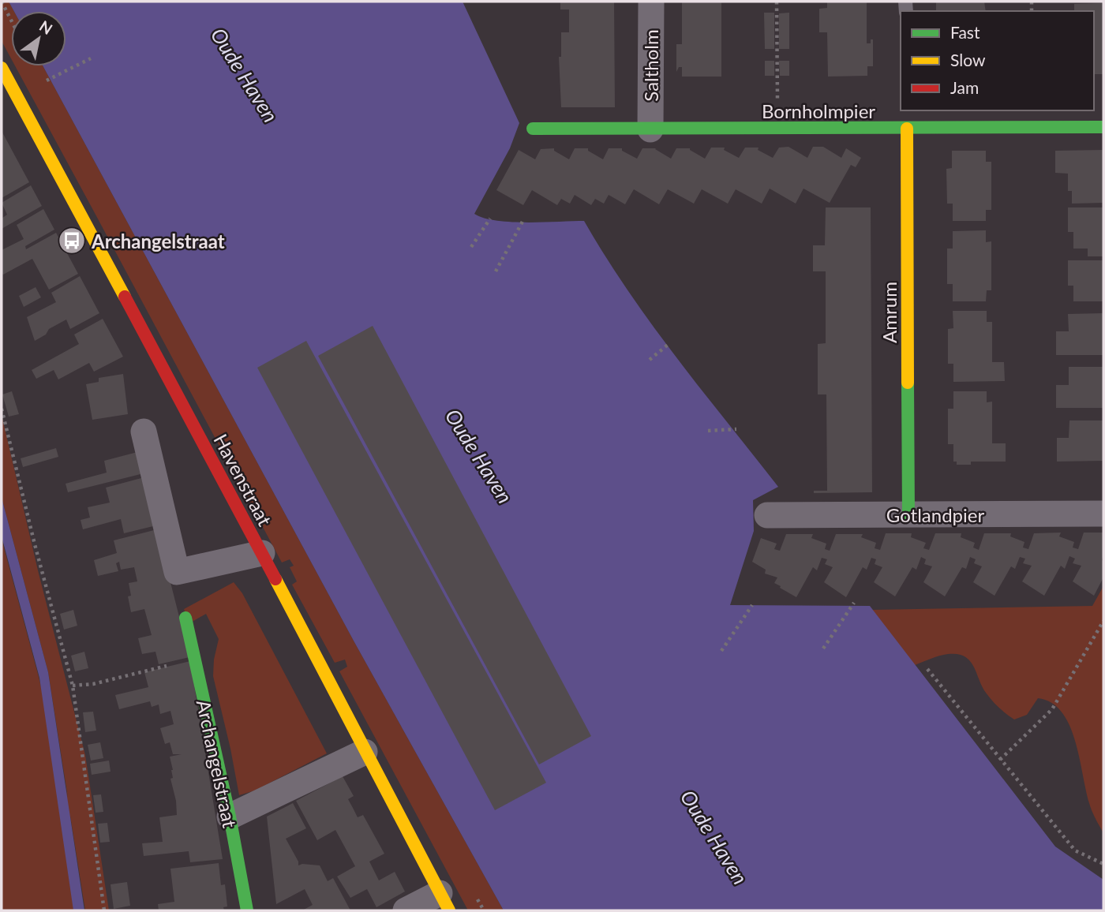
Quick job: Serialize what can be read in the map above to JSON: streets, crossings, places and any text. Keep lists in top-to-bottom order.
{
  "streets": {
    "street": [
      "Saltholm",
      "Bornholmpier",
      "Amrum",
      "Havenstraat",
      "Gotlandpier",
      "Archangelstraat"
    ]
  },
  "crossings": [
    ["Saltholm", "Bornholmpier"],
    ["Bornholmpier", "Amrum"],
    ["Amrum", "Gotlandpier"]
  ],
  "water": ["Oude Haven"],
  "places": {
    "bus stop": ["Archangelstraat"]
  },
  "legend": ["Fast", "Slow", "Jam"],
  "north": "top right"
}
